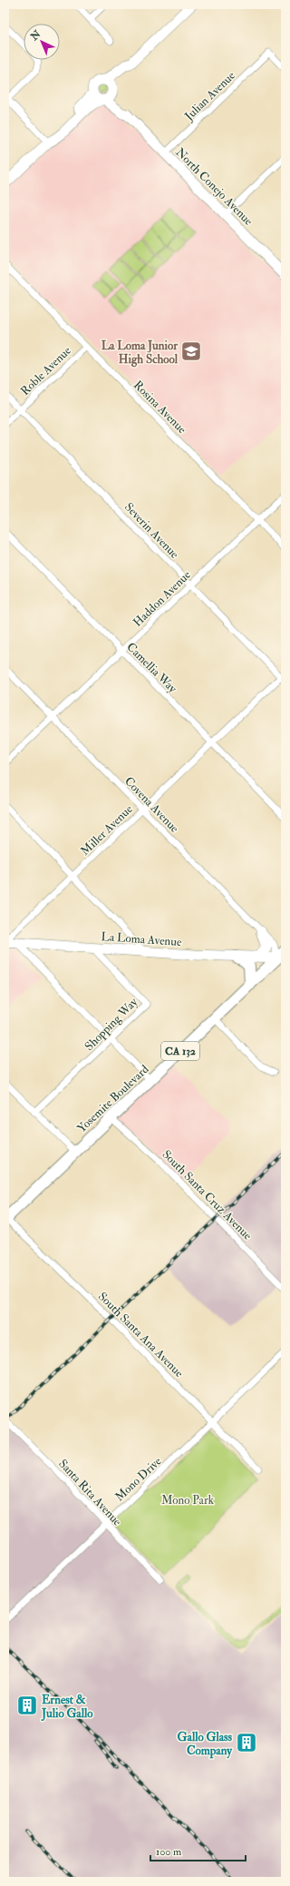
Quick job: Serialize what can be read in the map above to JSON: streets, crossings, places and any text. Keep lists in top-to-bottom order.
{
  "streets": {
    "main road": ["CA 132", "Yosemite Boulevard"],
    "street": [
      "Julian Avenue",
      "North Conejo Avenue",
      "Roble Avenue",
      "Rosina Avenue",
      "Severin Avenue",
      "Haddon Avenue",
      "Camellia Way",
      "Covena Avenue",
      "Miller Avenue",
      "La Loma Avenue",
      "Shopping Way",
      "South Santa Cruz Avenue",
      "South Santa Ana Avenue",
      "Mono Drive",
      "Santa Rita Avenue"
    ]
  },
  "crossings": [
    ["Julian Avenue", "North Conejo Avenue"],
    ["Roble Avenue", "Rosina Avenue"],
    ["Roble Avenue", "Severin Avenue"],
    ["Rosina Avenue", "Haddon Avenue"],
    ["Severin Avenue", "Haddon Avenue"],
    ["Severin Avenue", "Miller Avenue"],
    ["Haddon Avenue", "Camellia Way"],
    ["Haddon Avenue", "Covena Avenue"],
    ["Camellia Way", "Miller Avenue"],
    ["Covena Avenue", "Miller Avenue"],
    ["Covena Avenue", "La Loma Avenue"],
    ["Covena Avenue", "Yosemite Boulevard"],
    ["Miller Avenue", "La Loma Avenue"],
    ["La Loma Avenue", "Shopping Way"],
    ["La Loma Avenue", "Yosemite Boulevard"],
    ["Yosemite Boulevard", "South Santa Cruz Avenue"],
    ["Yosemite Boulevard", "South Santa Ana Avenue"],
    ["South Santa Ana Avenue", "Mono Drive"],
    ["Mono Drive", "Santa Rita Avenue"]
  ],
  "parks": ["Mono Park"],
  "places": {
    "school or university": ["La Loma Junior High School"],
    "building": ["Ernest & Julio Gallo", "Gallo Glass Company"]
  },
  "scale_bar": "100 m",
  "north": "top left"
}
